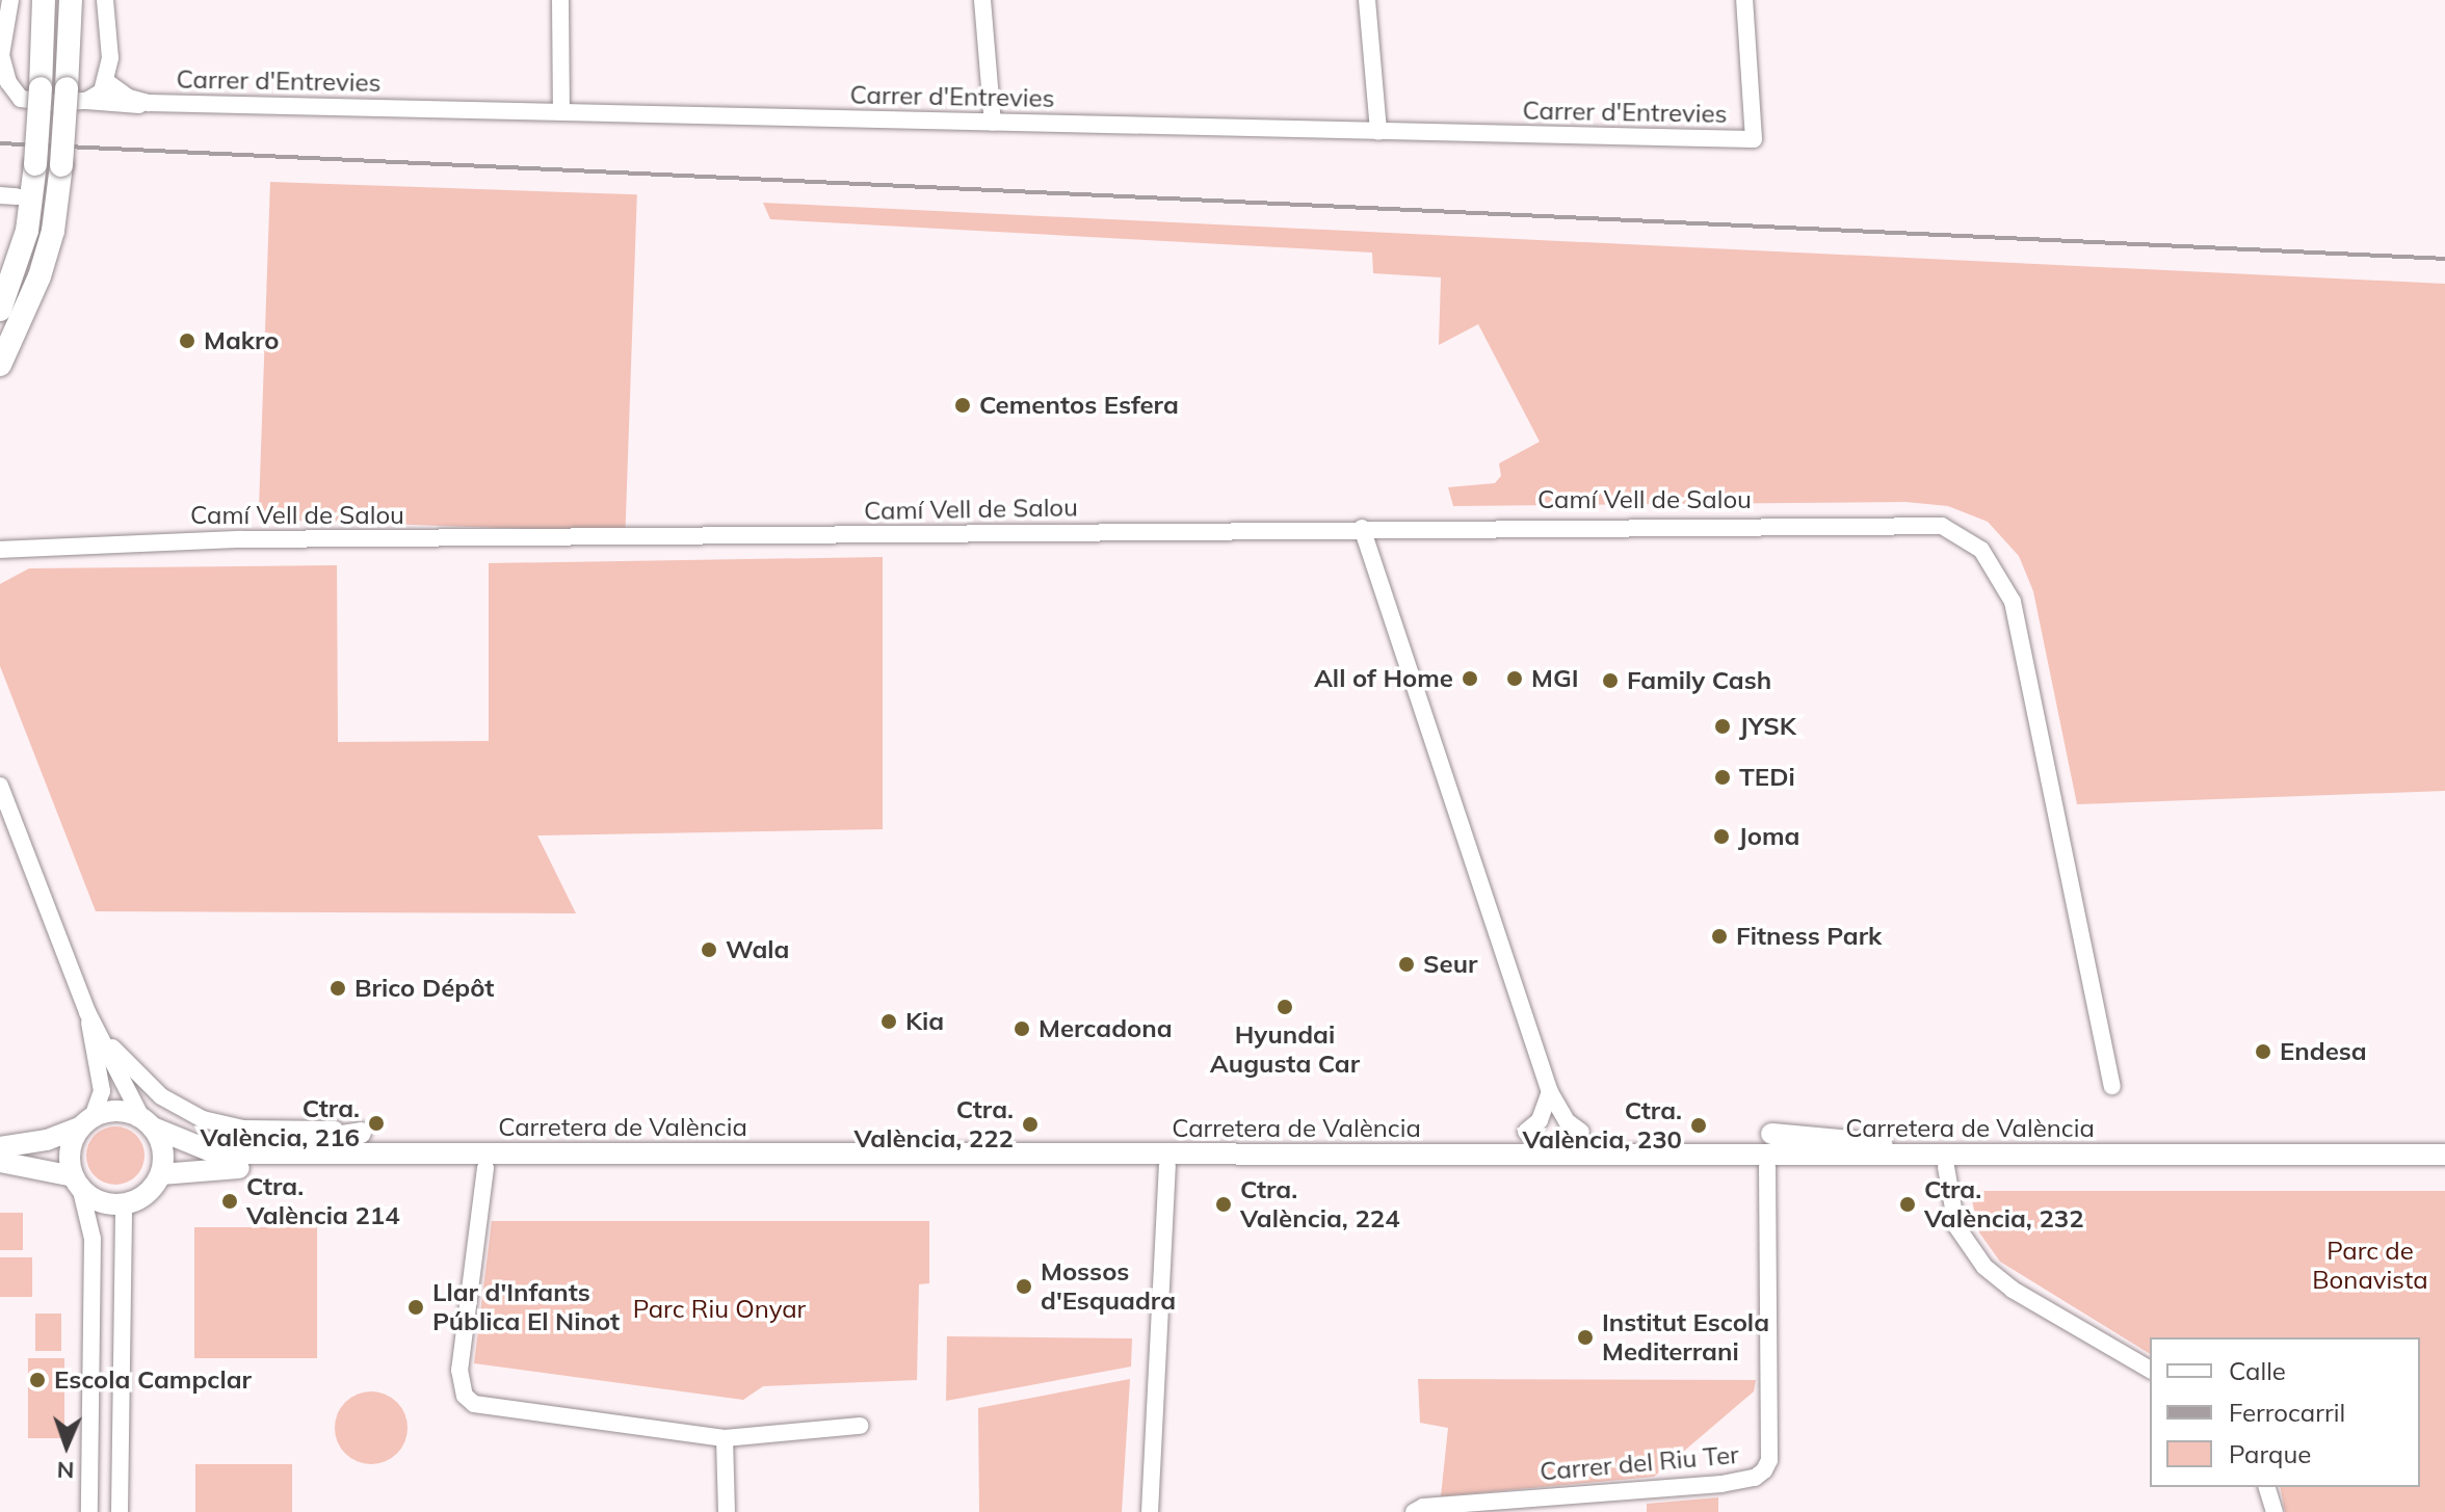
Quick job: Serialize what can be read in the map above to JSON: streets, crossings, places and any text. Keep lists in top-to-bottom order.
{
  "streets": {
    "main road": ["Carretera de València"],
    "street": ["Carrer d'Entrevies", "Camí Vell de Salou", "Carrer del Riu Ter"]
  },
  "crossings": [
    ["Carretera de València", "Carrer del Riu Ter"]
  ],
  "parks": ["Parc de Bonavista", "Parc Riu Onyar"],
  "places": [
    "Makro",
    "Cementos Esfera",
    "All of Home",
    "MGI",
    "Family Cash",
    "JYSK",
    "TEDi",
    "Joma",
    "Fitness Park",
    "Wala",
    "Seur",
    "Brico Dépôt",
    "Hyundai Augusta Car",
    "Kia",
    "Mercadona",
    "Endesa",
    "Ctra. València, 216",
    "Ctra. València, 222",
    "Ctra. València, 230",
    "Ctra. València 214",
    "Ctra. València, 224",
    "Ctra. València, 232",
    "Mossos d'Esquadra",
    "Llar d'Infants Pública El Ninot",
    "Institut Escola Mediterrani",
    "Escola Campclar"
  ],
  "legend": ["Calle", "Ferrocarril", "Parque"],
  "north": "bottom"
}
